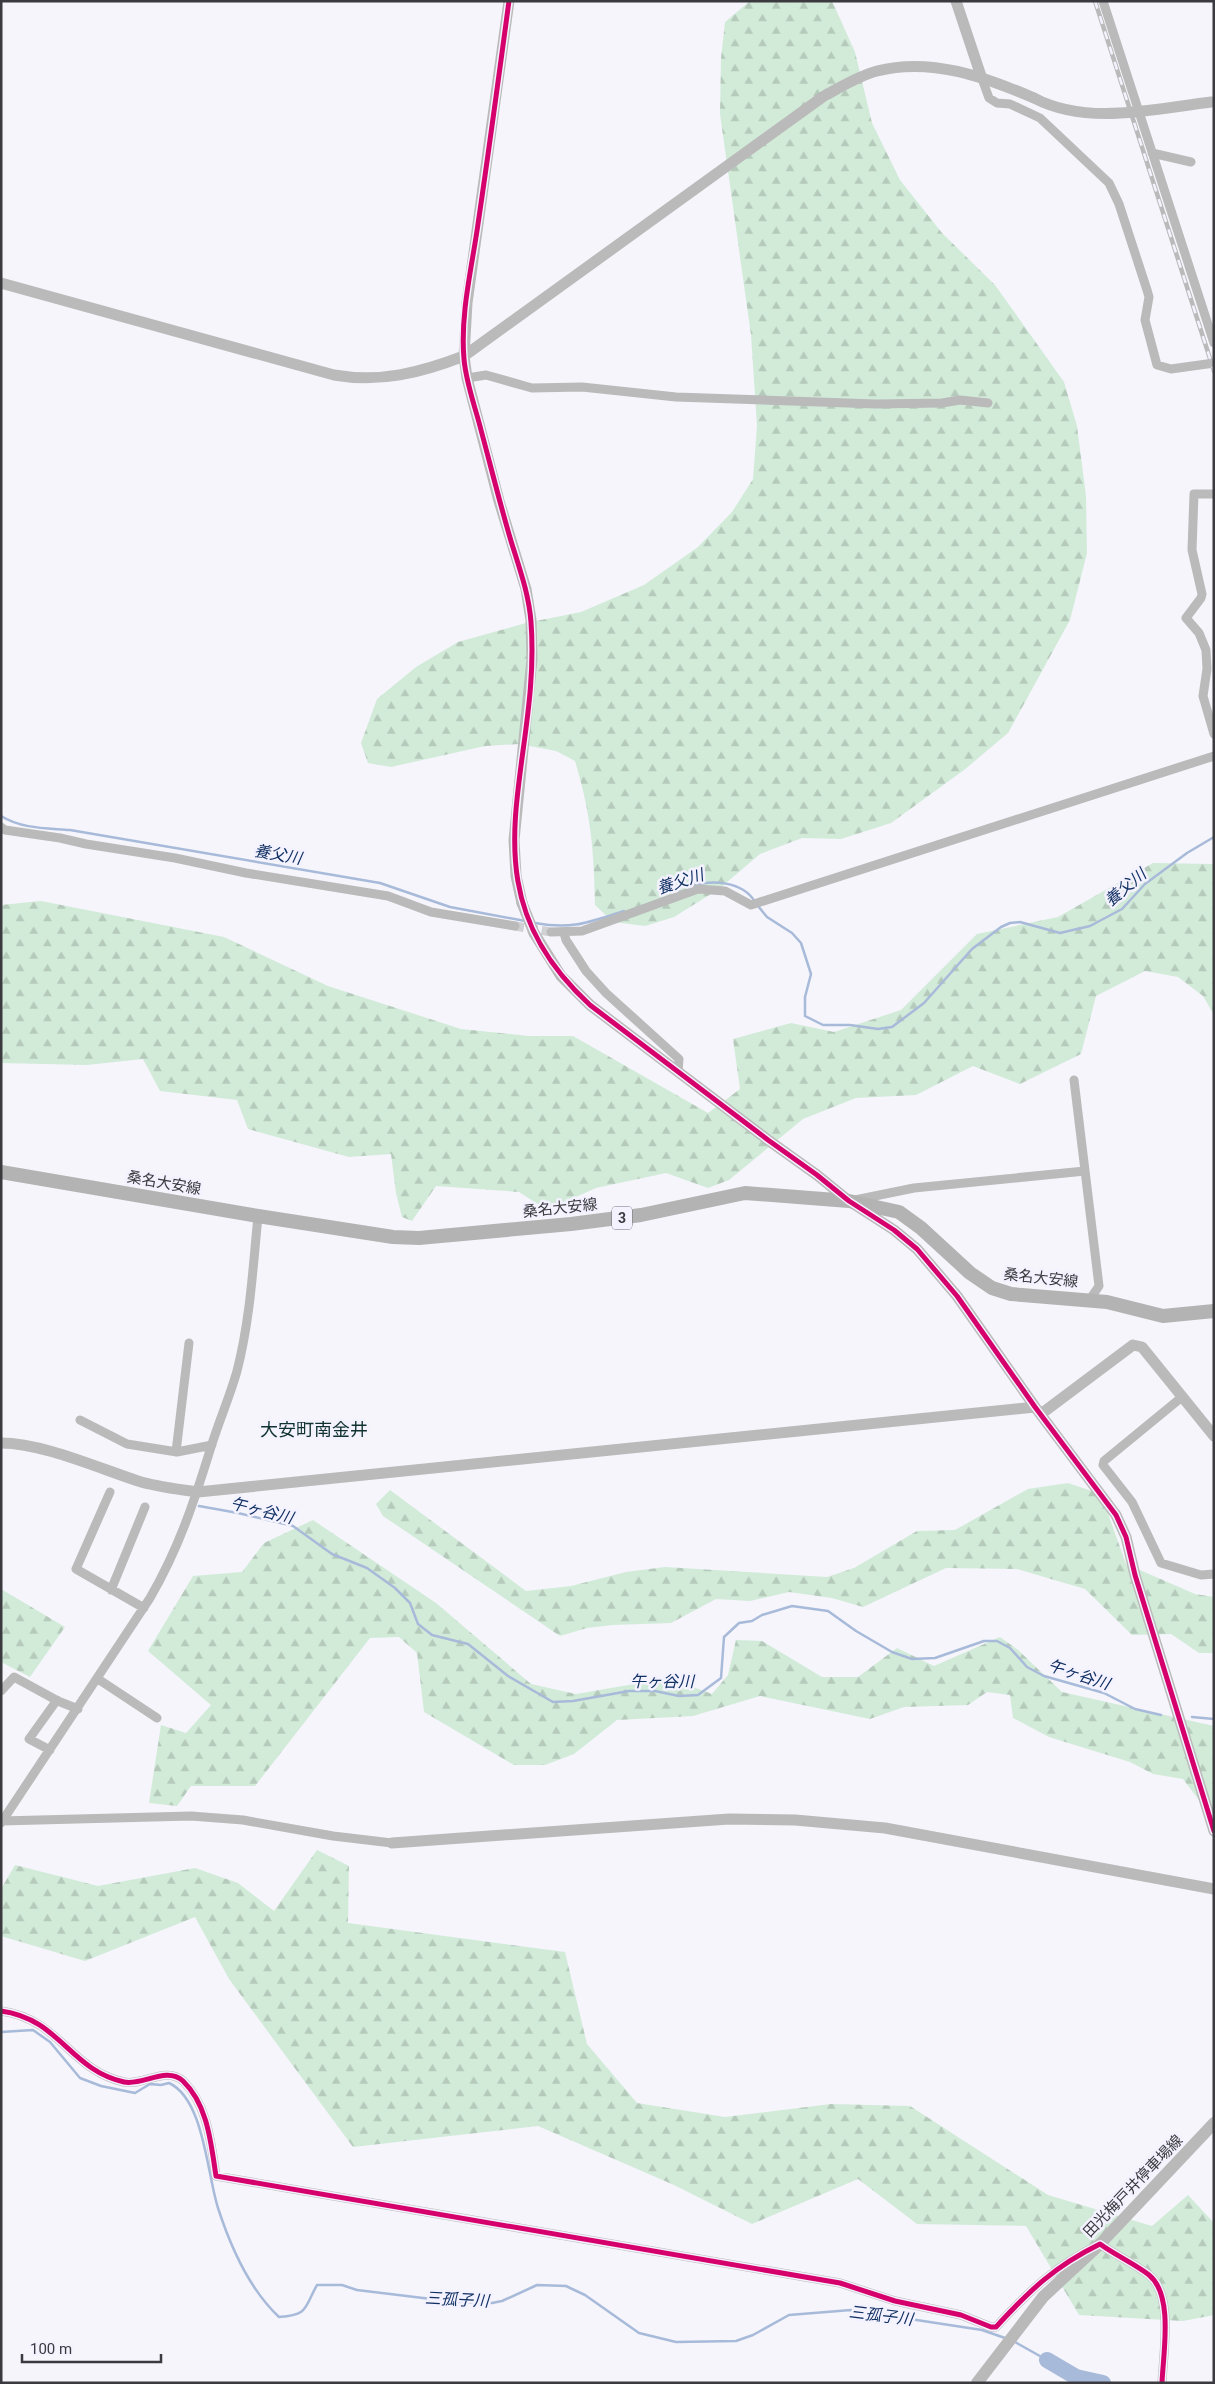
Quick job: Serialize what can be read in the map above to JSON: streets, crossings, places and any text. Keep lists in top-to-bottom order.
{
  "streets": {
    "main road": ["桑名大安線", "3", "田光梅戸井停車場線"]
  },
  "districts": ["大安町南金井"],
  "water": ["養父川", "午ヶ谷川", "三孤子川"],
  "scale_bar": "100 m"
}
